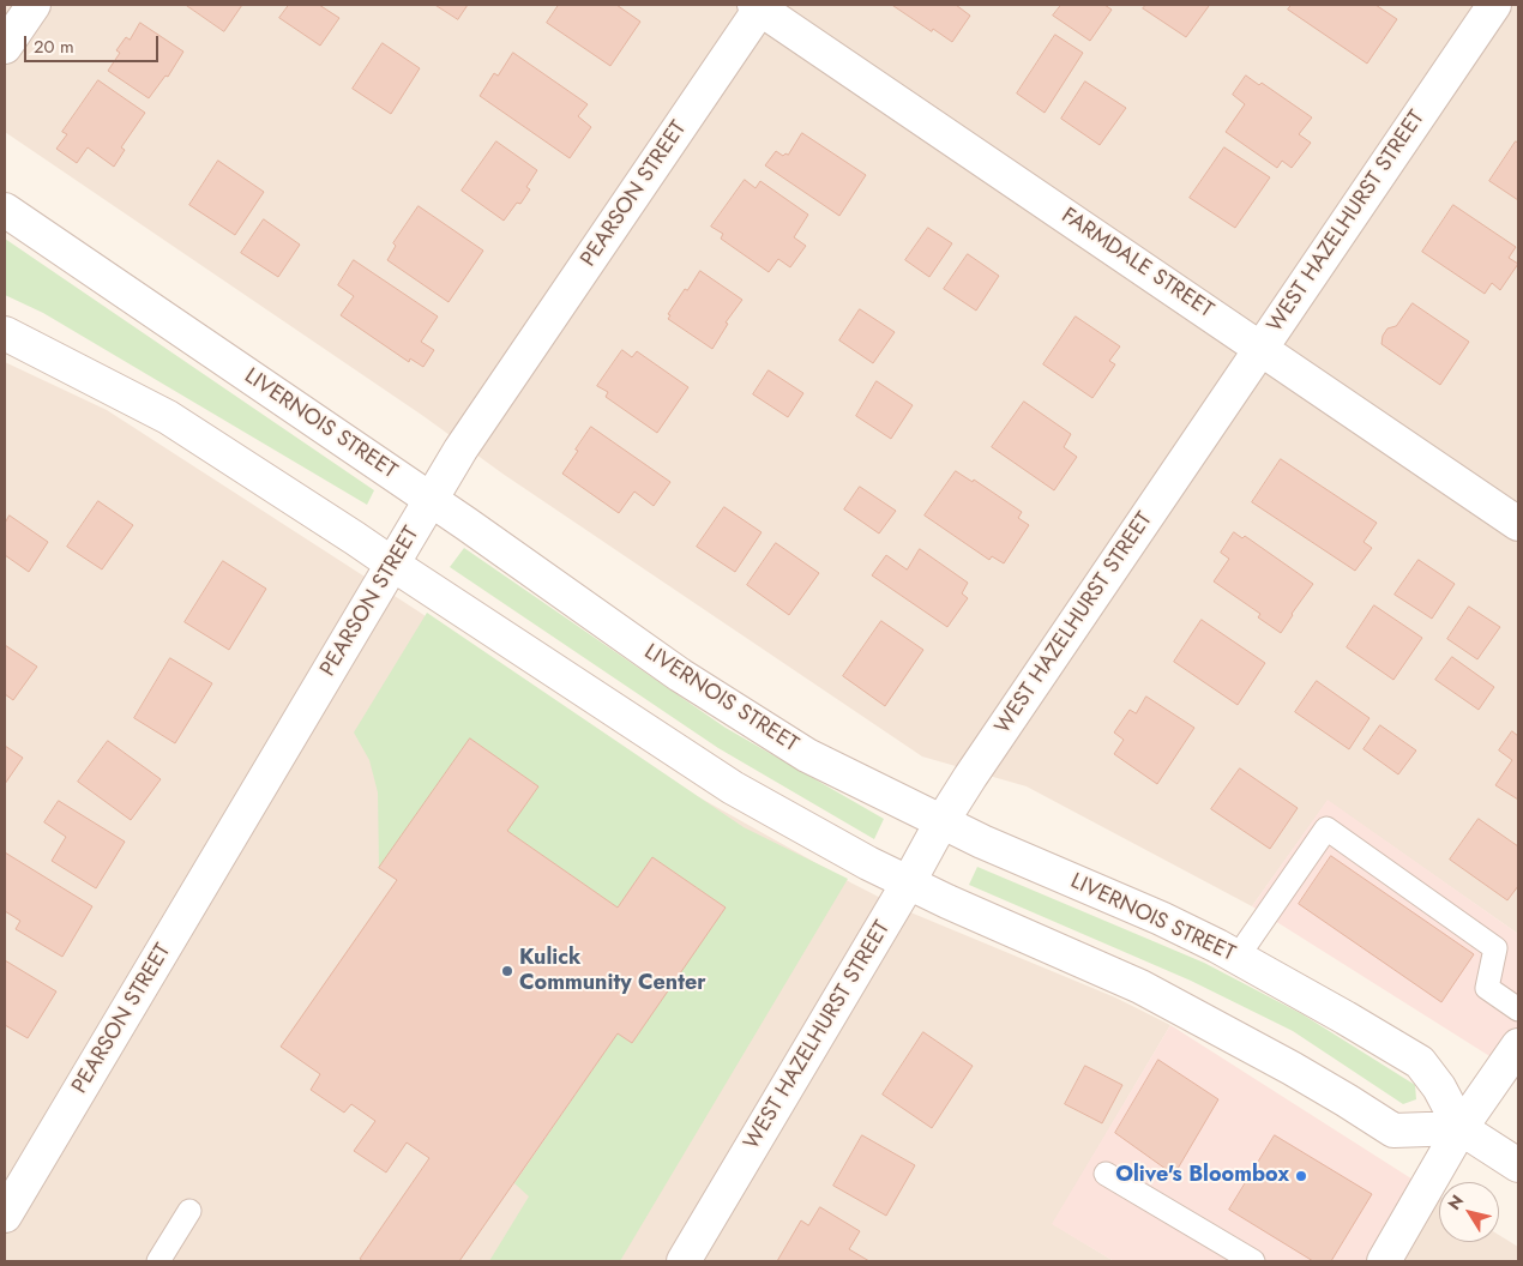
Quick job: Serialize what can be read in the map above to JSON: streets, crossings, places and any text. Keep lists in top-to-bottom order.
{
  "streets": {
    "street": [
      "PEARSON STREET",
      "WEST HAZELHURST STREET",
      "FARMDALE STREET",
      "LIVERNOIS STREET"
    ]
  },
  "crossings": [
    ["PEARSON STREET", "FARMDALE STREET"],
    ["PEARSON STREET", "LIVERNOIS STREET"],
    ["WEST HAZELHURST STREET", "FARMDALE STREET"],
    ["WEST HAZELHURST STREET", "LIVERNOIS STREET"]
  ],
  "places": ["Kulick Community Center", "Olive's Bloombox"],
  "scale_bar": "20 m",
  "north": "top left"
}
